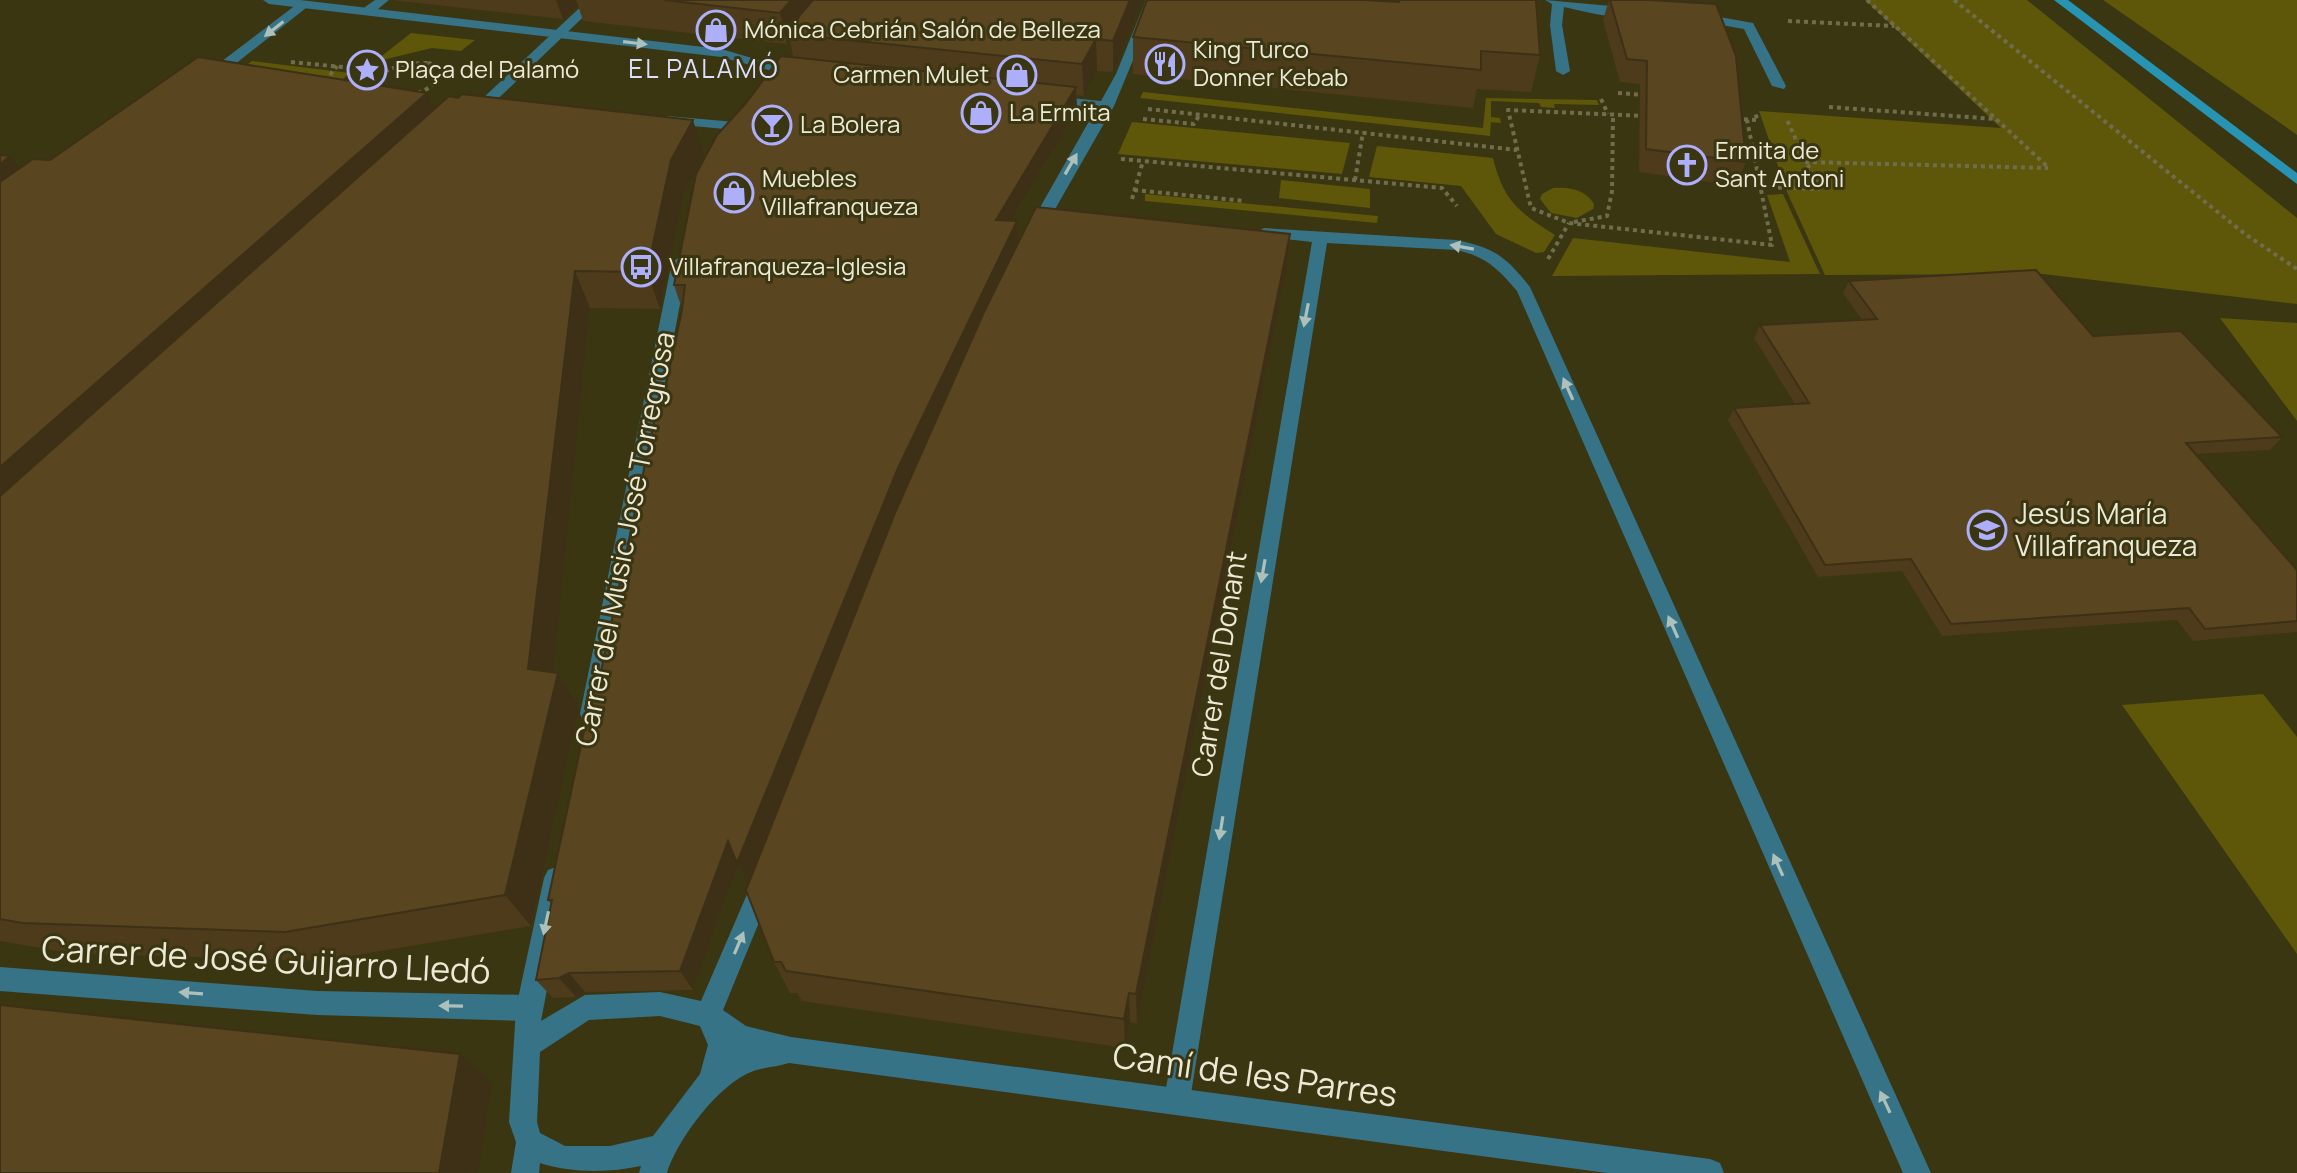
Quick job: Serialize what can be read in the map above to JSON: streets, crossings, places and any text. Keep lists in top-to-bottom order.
{
  "streets": {
    "street": [
      "Carrer del Músic José Torregrosa",
      "Carrer del Donant",
      "Carrer de José Guijarro Lledó",
      "Camí de les Parres"
    ]
  },
  "crossings": [
    ["Carrer del Donant", "Camí de les Parres"]
  ],
  "one_way": ["Carrer del Donant", "Carrer de José Guijarro Lledó"],
  "districts": ["EL PALAMÓ"],
  "places": {
    "shop": [
      "Mónica Cebrián Salón de Belleza",
      "Carmen Mulet",
      "La Ermita",
      "Muebles Villafranqueza"
    ],
    "restaurant": ["King Turco Donner Kebab"],
    "place": ["Plaça del Palamó"],
    "bar": ["La Bolera"],
    "church": ["Ermita de Sant Antoni"],
    "bus stop": ["Villafranqueza-Iglesia"],
    "school or university": ["Jesús María Villafranqueza"]
  }
}
